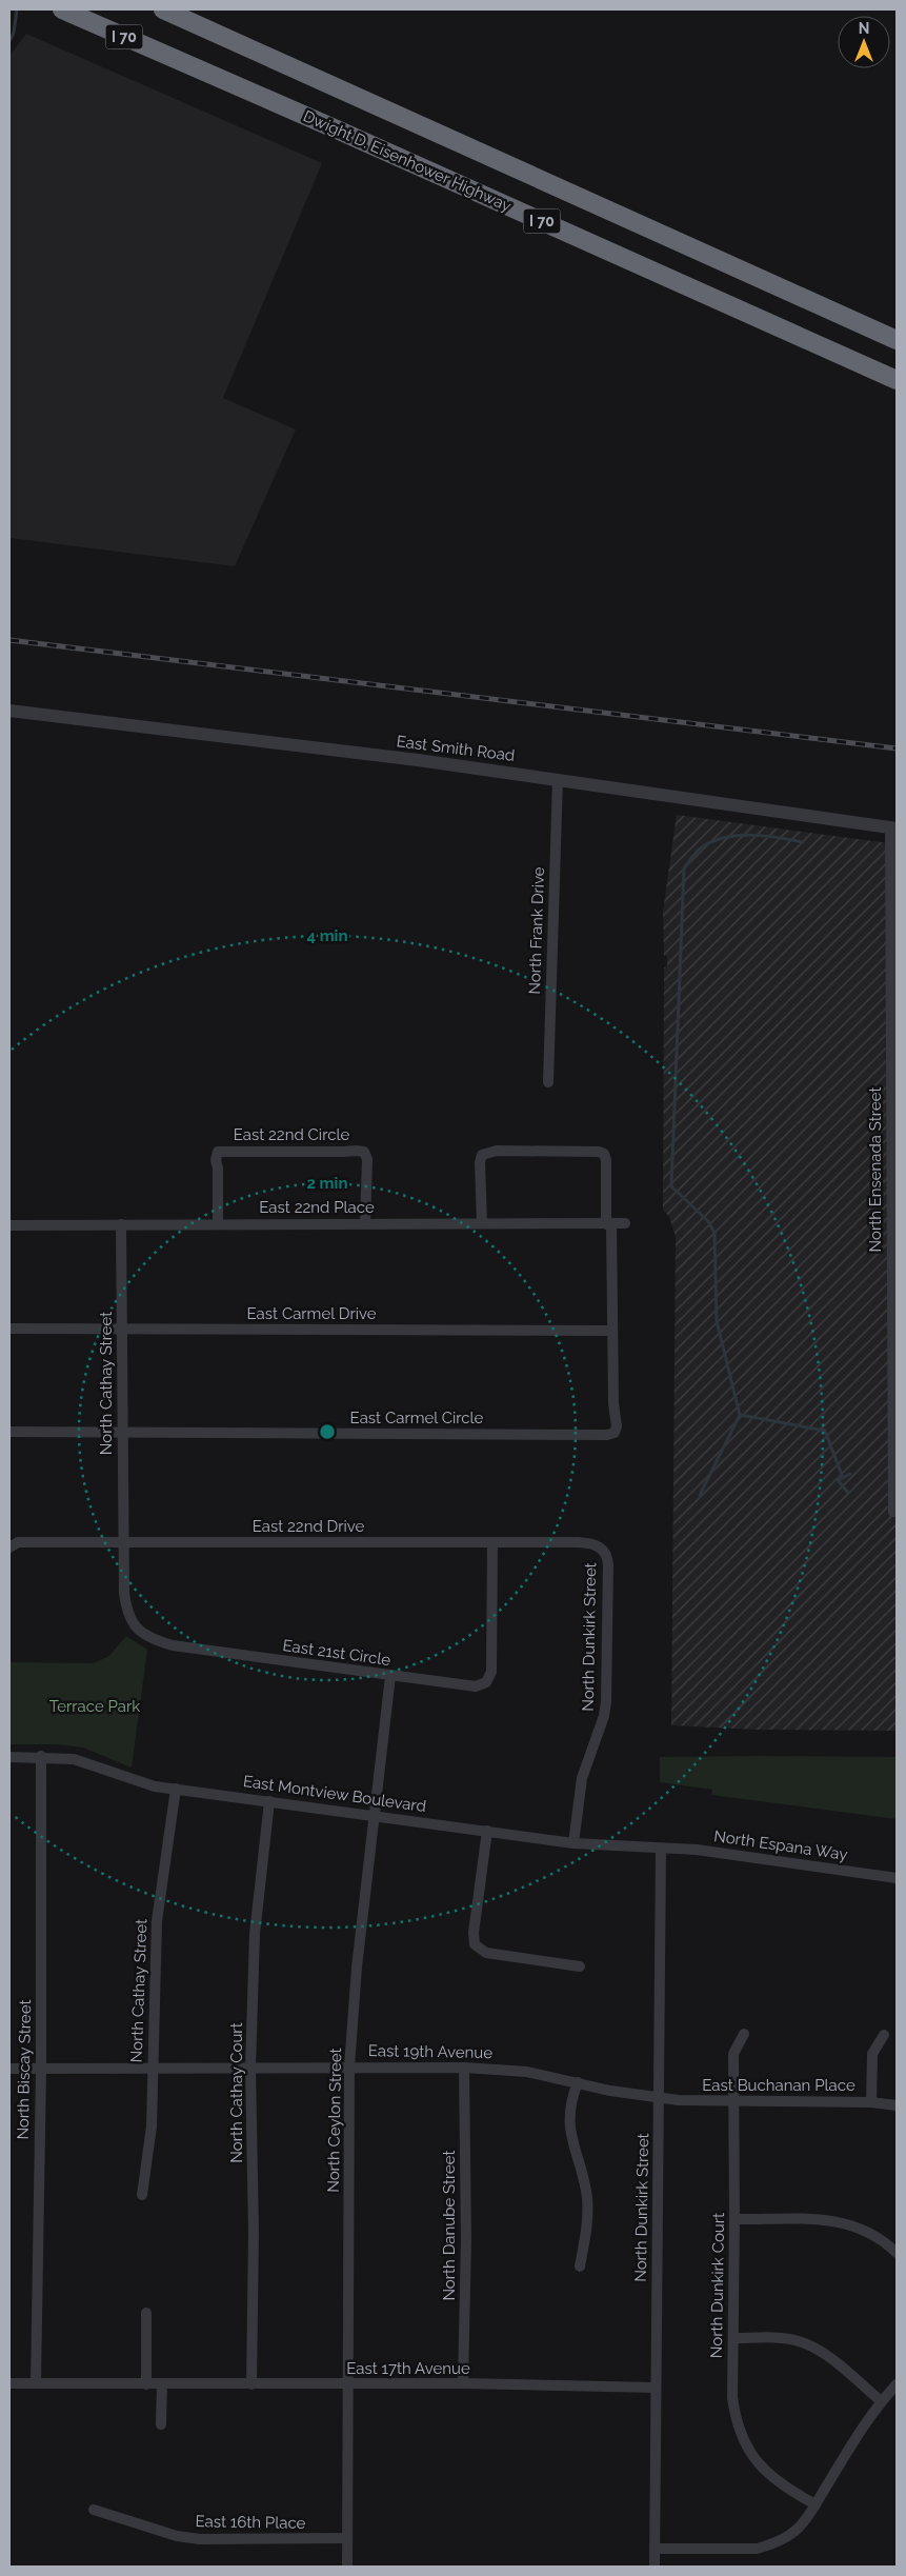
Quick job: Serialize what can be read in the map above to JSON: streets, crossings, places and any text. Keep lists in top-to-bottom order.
{
  "streets": {
    "highway": ["I 70", "Dwight D. Eisenhower Highway"],
    "street": [
      "East Smith Road",
      "North Frank Drive",
      "East 22nd Circle",
      "North Ensenada Street",
      "East 22nd Place",
      "East Carmel Drive",
      "North Cathay Street",
      "East Carmel Circle",
      "East 22nd Drive",
      "North Dunkirk Street",
      "East 21st Circle",
      "East Montview Boulevard",
      "North Espana Way",
      "East 19th Avenue",
      "North Biscay Street",
      "East Buchanan Place",
      "North Cathay Court",
      "North Ceylon Street",
      "North Danube Street",
      "North Dunkirk Court",
      "East 17th Avenue",
      "East 16th Place"
    ]
  },
  "crossings": [
    ["East Smith Road", "North Frank Drive"],
    ["East Smith Road", "North Ensenada Street"],
    ["East 22nd Circle", "East 22nd Place"],
    ["East 22nd Place", "North Cathay Street"],
    ["East 22nd Place", "East Carmel Circle"],
    ["East Carmel Drive", "North Cathay Street"],
    ["East Carmel Drive", "East Carmel Circle"],
    ["North Cathay Street", "East Carmel Circle"],
    ["North Cathay Street", "East 22nd Drive"],
    ["North Cathay Street", "East 21st Circle"],
    ["North Cathay Street", "East Montview Boulevard"],
    ["North Cathay Street", "East 19th Avenue"],
    ["East 22nd Drive", "North Dunkirk Street"],
    ["East 22nd Drive", "East 21st Circle"],
    ["North Dunkirk Street", "East Montview Boulevard"],
    ["North Dunkirk Street", "North Espana Way"],
    ["North Dunkirk Street", "East 19th Avenue"],
    ["North Dunkirk Street", "East Buchanan Place"],
    ["North Dunkirk Street", "East 17th Avenue"],
    ["East 21st Circle", "North Ceylon Street"],
    ["East Montview Boulevard", "North Espana Way"],
    ["East Montview Boulevard", "North Biscay Street"],
    ["East Montview Boulevard", "North Cathay Court"],
    ["East Montview Boulevard", "North Ceylon Street"],
    ["East 19th Avenue", "North Biscay Street"],
    ["East 19th Avenue", "East Buchanan Place"],
    ["East 19th Avenue", "North Cathay Court"],
    ["East 19th Avenue", "North Ceylon Street"],
    ["East 19th Avenue", "North Danube Street"],
    ["North Biscay Street", "East 17th Avenue"],
    ["East Buchanan Place", "North Dunkirk Court"],
    ["North Cathay Court", "East 17th Avenue"],
    ["North Ceylon Street", "East 17th Avenue"],
    ["North Ceylon Street", "East 16th Place"],
    ["North Danube Street", "East 17th Avenue"]
  ],
  "parks": ["Terrace Park"],
  "north": "top",
  "rings": ["4 min", "2 min"]
}
